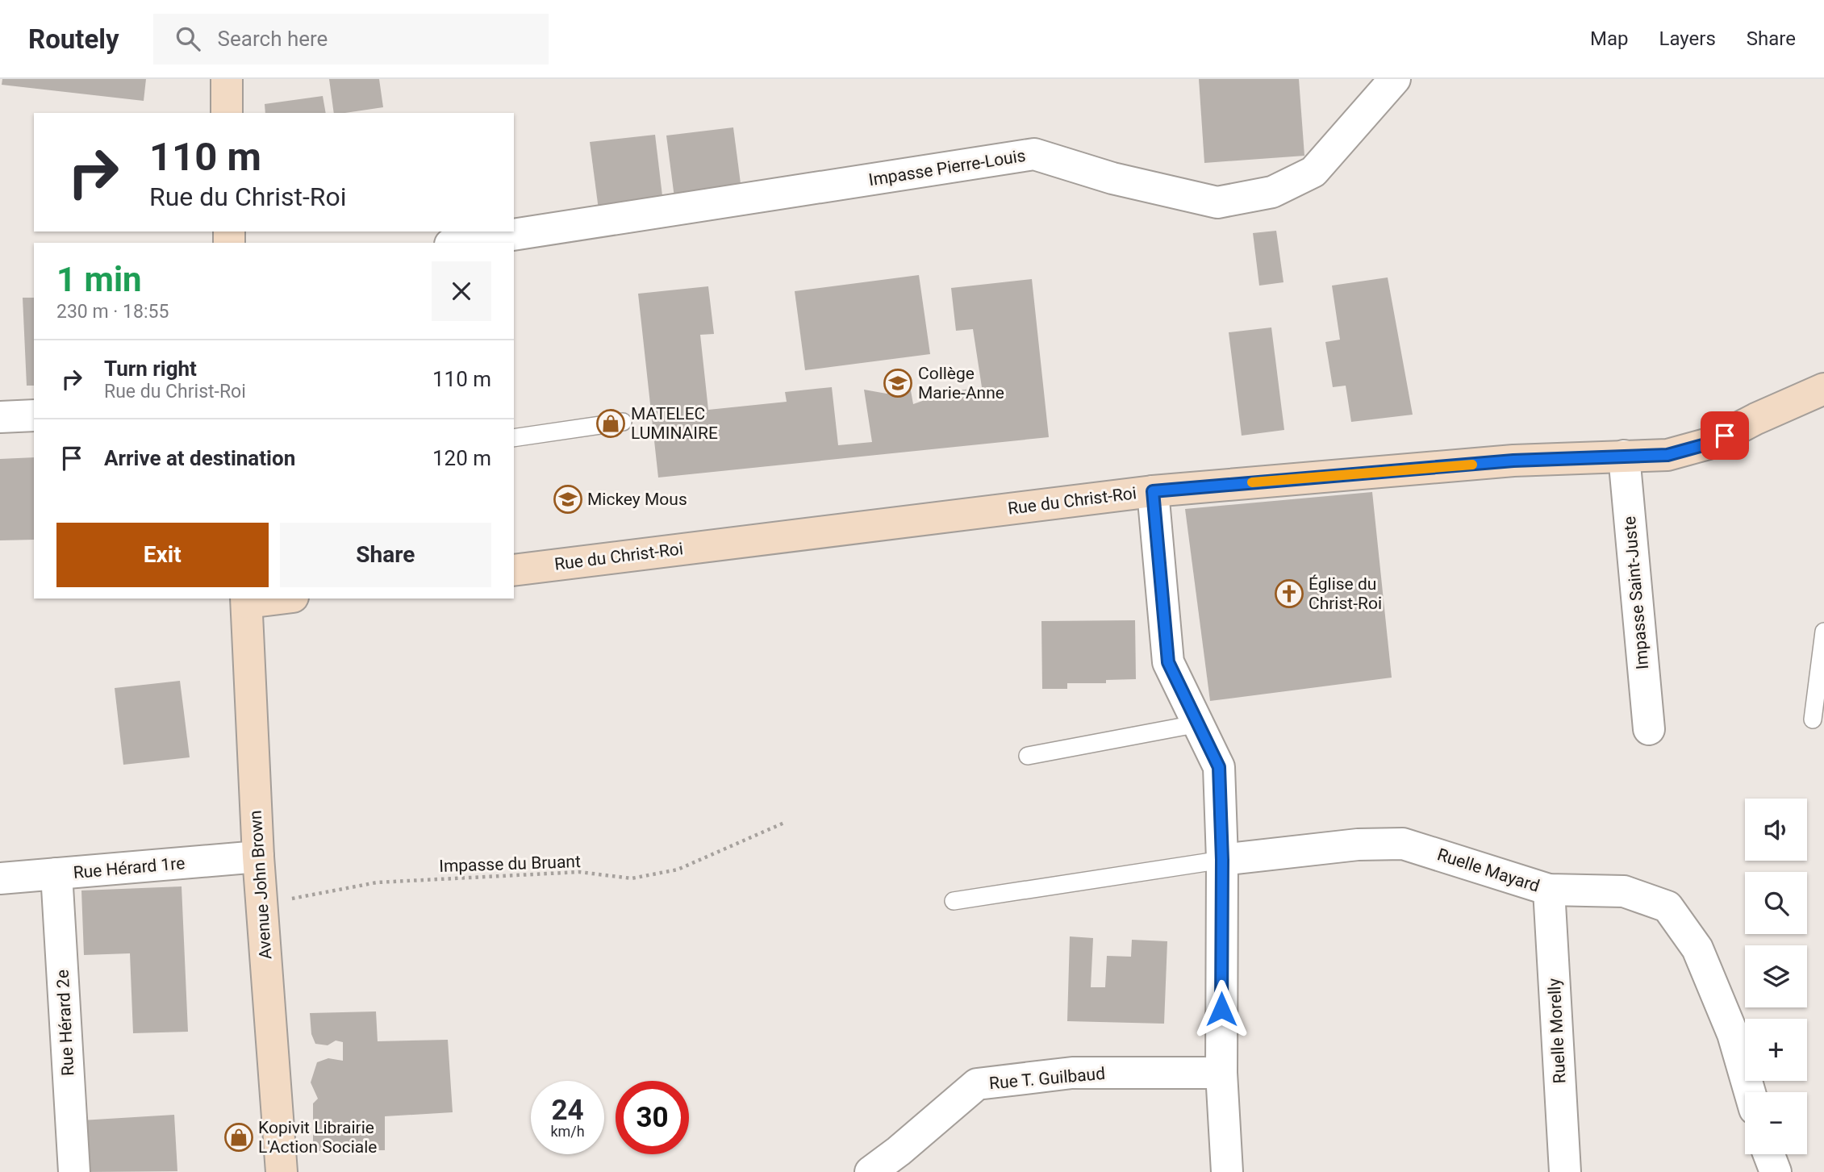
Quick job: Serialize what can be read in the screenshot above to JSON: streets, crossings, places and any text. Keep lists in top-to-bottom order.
{
  "streets": {
    "street": [
      "Impasse Pierre-Louis",
      "Rue du Christ-Roi",
      "Impasse Saint-Juste",
      "Rue Hérard 1re",
      "Ruelle Mayard",
      "Avenue John Brown",
      "Rue Hérard 2e",
      "Ruelle Morelly",
      "Rue T. Guilbaud"
    ],
    "path": ["Impasse du Bruant"]
  },
  "crossings": [
    ["Rue du Christ-Roi", "Impasse Saint-Juste"],
    ["Impasse du Bruant", "Avenue John Brown"],
    ["Rue Hérard 1re", "Avenue John Brown"],
    ["Rue Hérard 1re", "Rue Hérard 2e"],
    ["Ruelle Mayard", "Ruelle Morelly"]
  ],
  "places": {
    "school or university": ["Collège Marie-Anne", "Mickey Mous"],
    "shop": ["MATELEC LUMINAIRE", "Kopivit Librairie L'Action Sociale"],
    "church": ["Église du Christ-Roi"]
  },
  "page": {
    "header": "Routely",
    "search": "Search here",
    "nav": ["Map", "Layers", "Share"],
    "turn": ["110 m", "Rue du Christ-Roi"],
    "heading": ["1 min", "230 m · 18:55"],
    "list": [
      {
        "name": "Turn right",
        "note": "Rue du Christ-Roi",
        "value": "110 m"
      },
      {
        "name": "Arrive at destination",
        "value": "120 m"
      }
    ],
    "buttons": ["Exit", "Share"],
    "map_buttons": ["+", "−"],
    "speed": "24 km/h",
    "limit": "30"
  }
}
